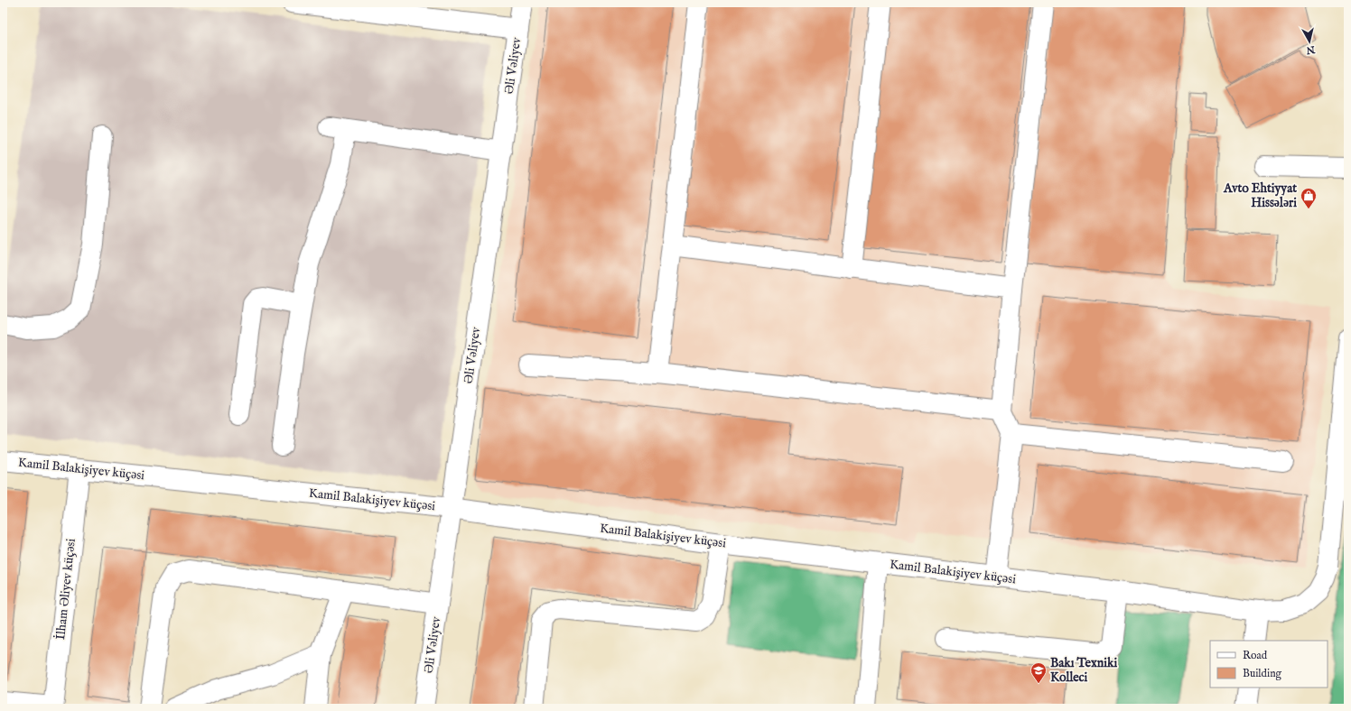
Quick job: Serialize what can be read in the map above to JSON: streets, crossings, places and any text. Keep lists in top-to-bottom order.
{
  "streets": {
    "street": ["Əli Vəliyev", "Kamil Balakişiyev küçəsi", "İlham Əliyev küçəsi"]
  },
  "crossings": [
    ["Əli Vəliyev", "Kamil Balakişiyev küçəsi"],
    ["Kamil Balakişiyev küçəsi", "İlham Əliyev küçəsi"]
  ],
  "places": {
    "shop": ["Avto Ehtiyyat Hissәlәri"],
    "school or university": ["Bakı Texniki Kolleci"]
  },
  "legend": ["Road", "Building"],
  "north": "bottom"
}
